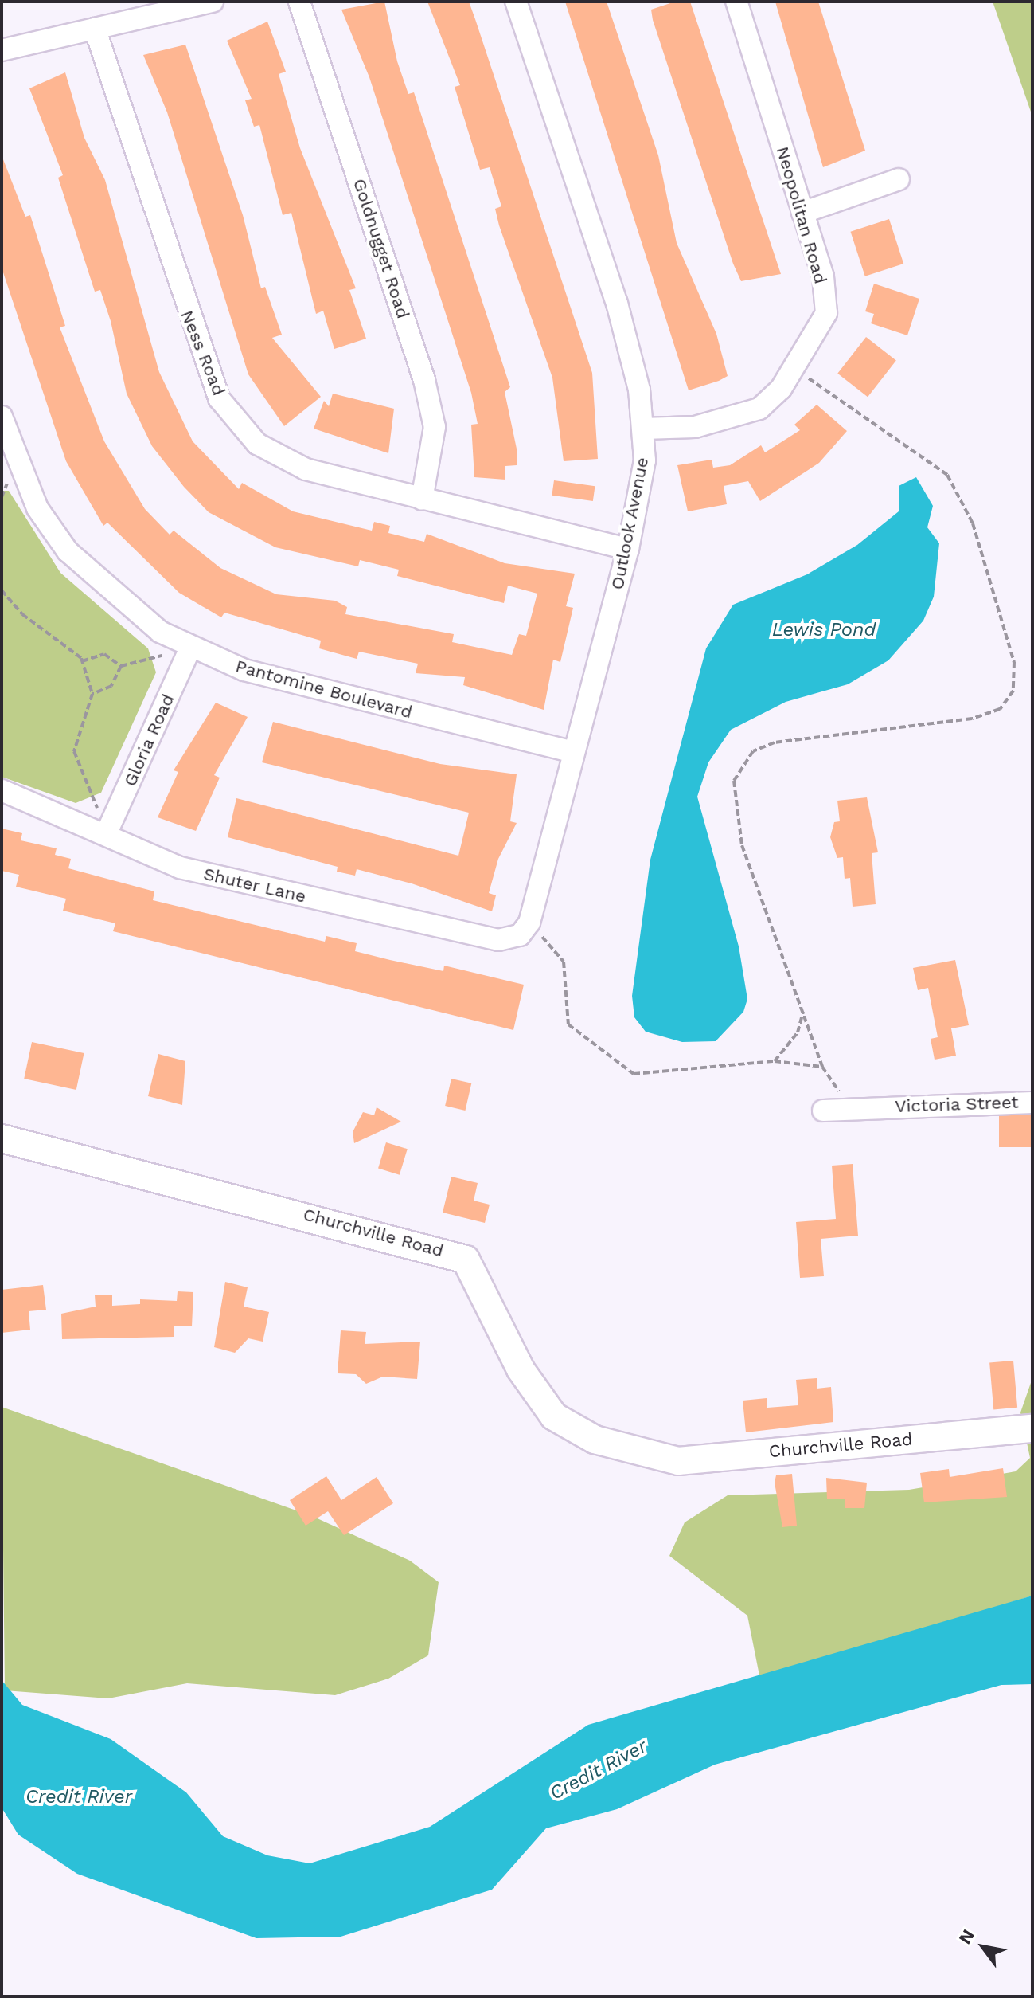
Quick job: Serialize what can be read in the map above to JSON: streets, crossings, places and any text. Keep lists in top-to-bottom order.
{
  "streets": {
    "street": [
      "Neopolitan Road",
      "Goldnugget Road",
      "Ness Road",
      "Outlook Avenue",
      "Pantomine Boulevard",
      "Gloria Road",
      "Shuter Lane",
      "Victoria Street",
      "Churchville Road"
    ]
  },
  "crossings": [
    ["Neopolitan Road", "Outlook Avenue"],
    ["Goldnugget Road", "Ness Road"],
    ["Ness Road", "Outlook Avenue"],
    ["Outlook Avenue", "Pantomine Boulevard"],
    ["Outlook Avenue", "Shuter Lane"],
    ["Pantomine Boulevard", "Gloria Road"],
    ["Gloria Road", "Shuter Lane"]
  ],
  "water": ["Lewis Pond", "Credit River"],
  "north": "top left"
}
